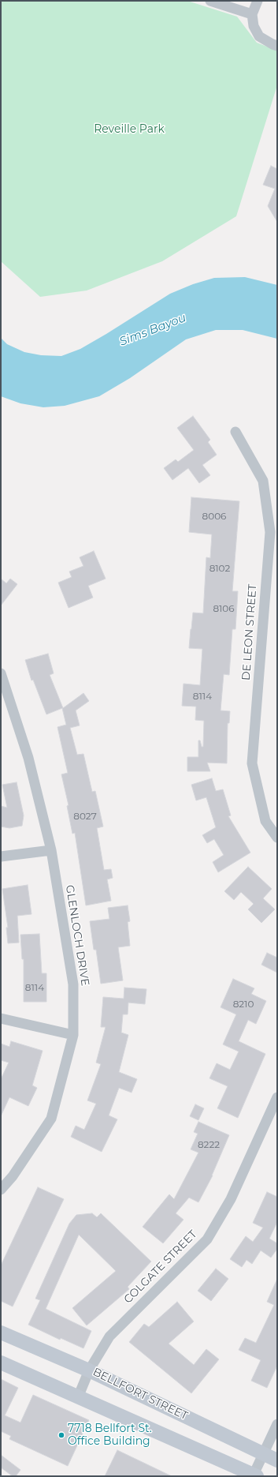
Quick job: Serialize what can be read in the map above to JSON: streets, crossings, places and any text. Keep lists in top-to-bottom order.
{
  "streets": {
    "main road": ["BELLFORT STREET"],
    "street": ["DE LEON STREET", "GLENLOCH DRIVE", "COLGATE STREET"]
  },
  "crossings": [
    ["COLGATE STREET", "BELLFORT STREET"]
  ],
  "water": ["Sims Bayou"],
  "parks": ["Reveille Park"],
  "places": ["7718 Bellfort St. Office Building"],
  "house_numbers": [
    "8006",
    "8102",
    "8106",
    "8114",
    "8027",
    "8114",
    "8210",
    "8222"
  ]
}
